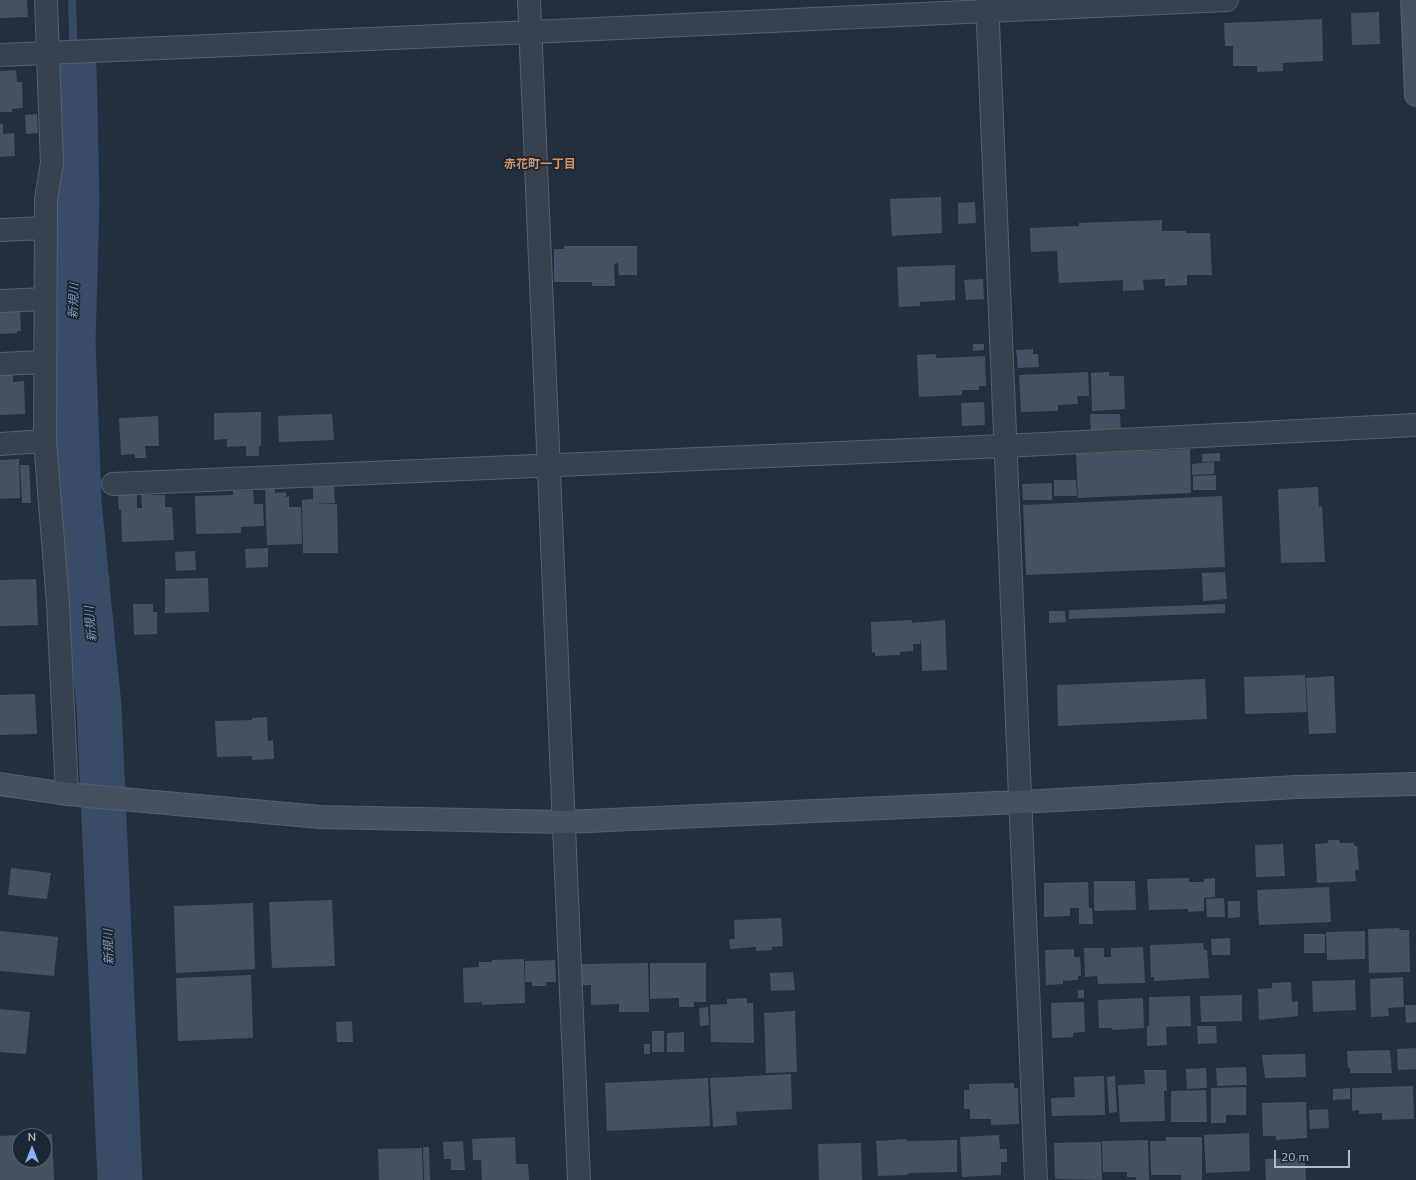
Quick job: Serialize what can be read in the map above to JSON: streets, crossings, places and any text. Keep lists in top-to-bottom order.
{
  "districts": ["赤花町一丁目"],
  "water": ["新規川"],
  "scale_bar": "20 m",
  "north": "top"
}
